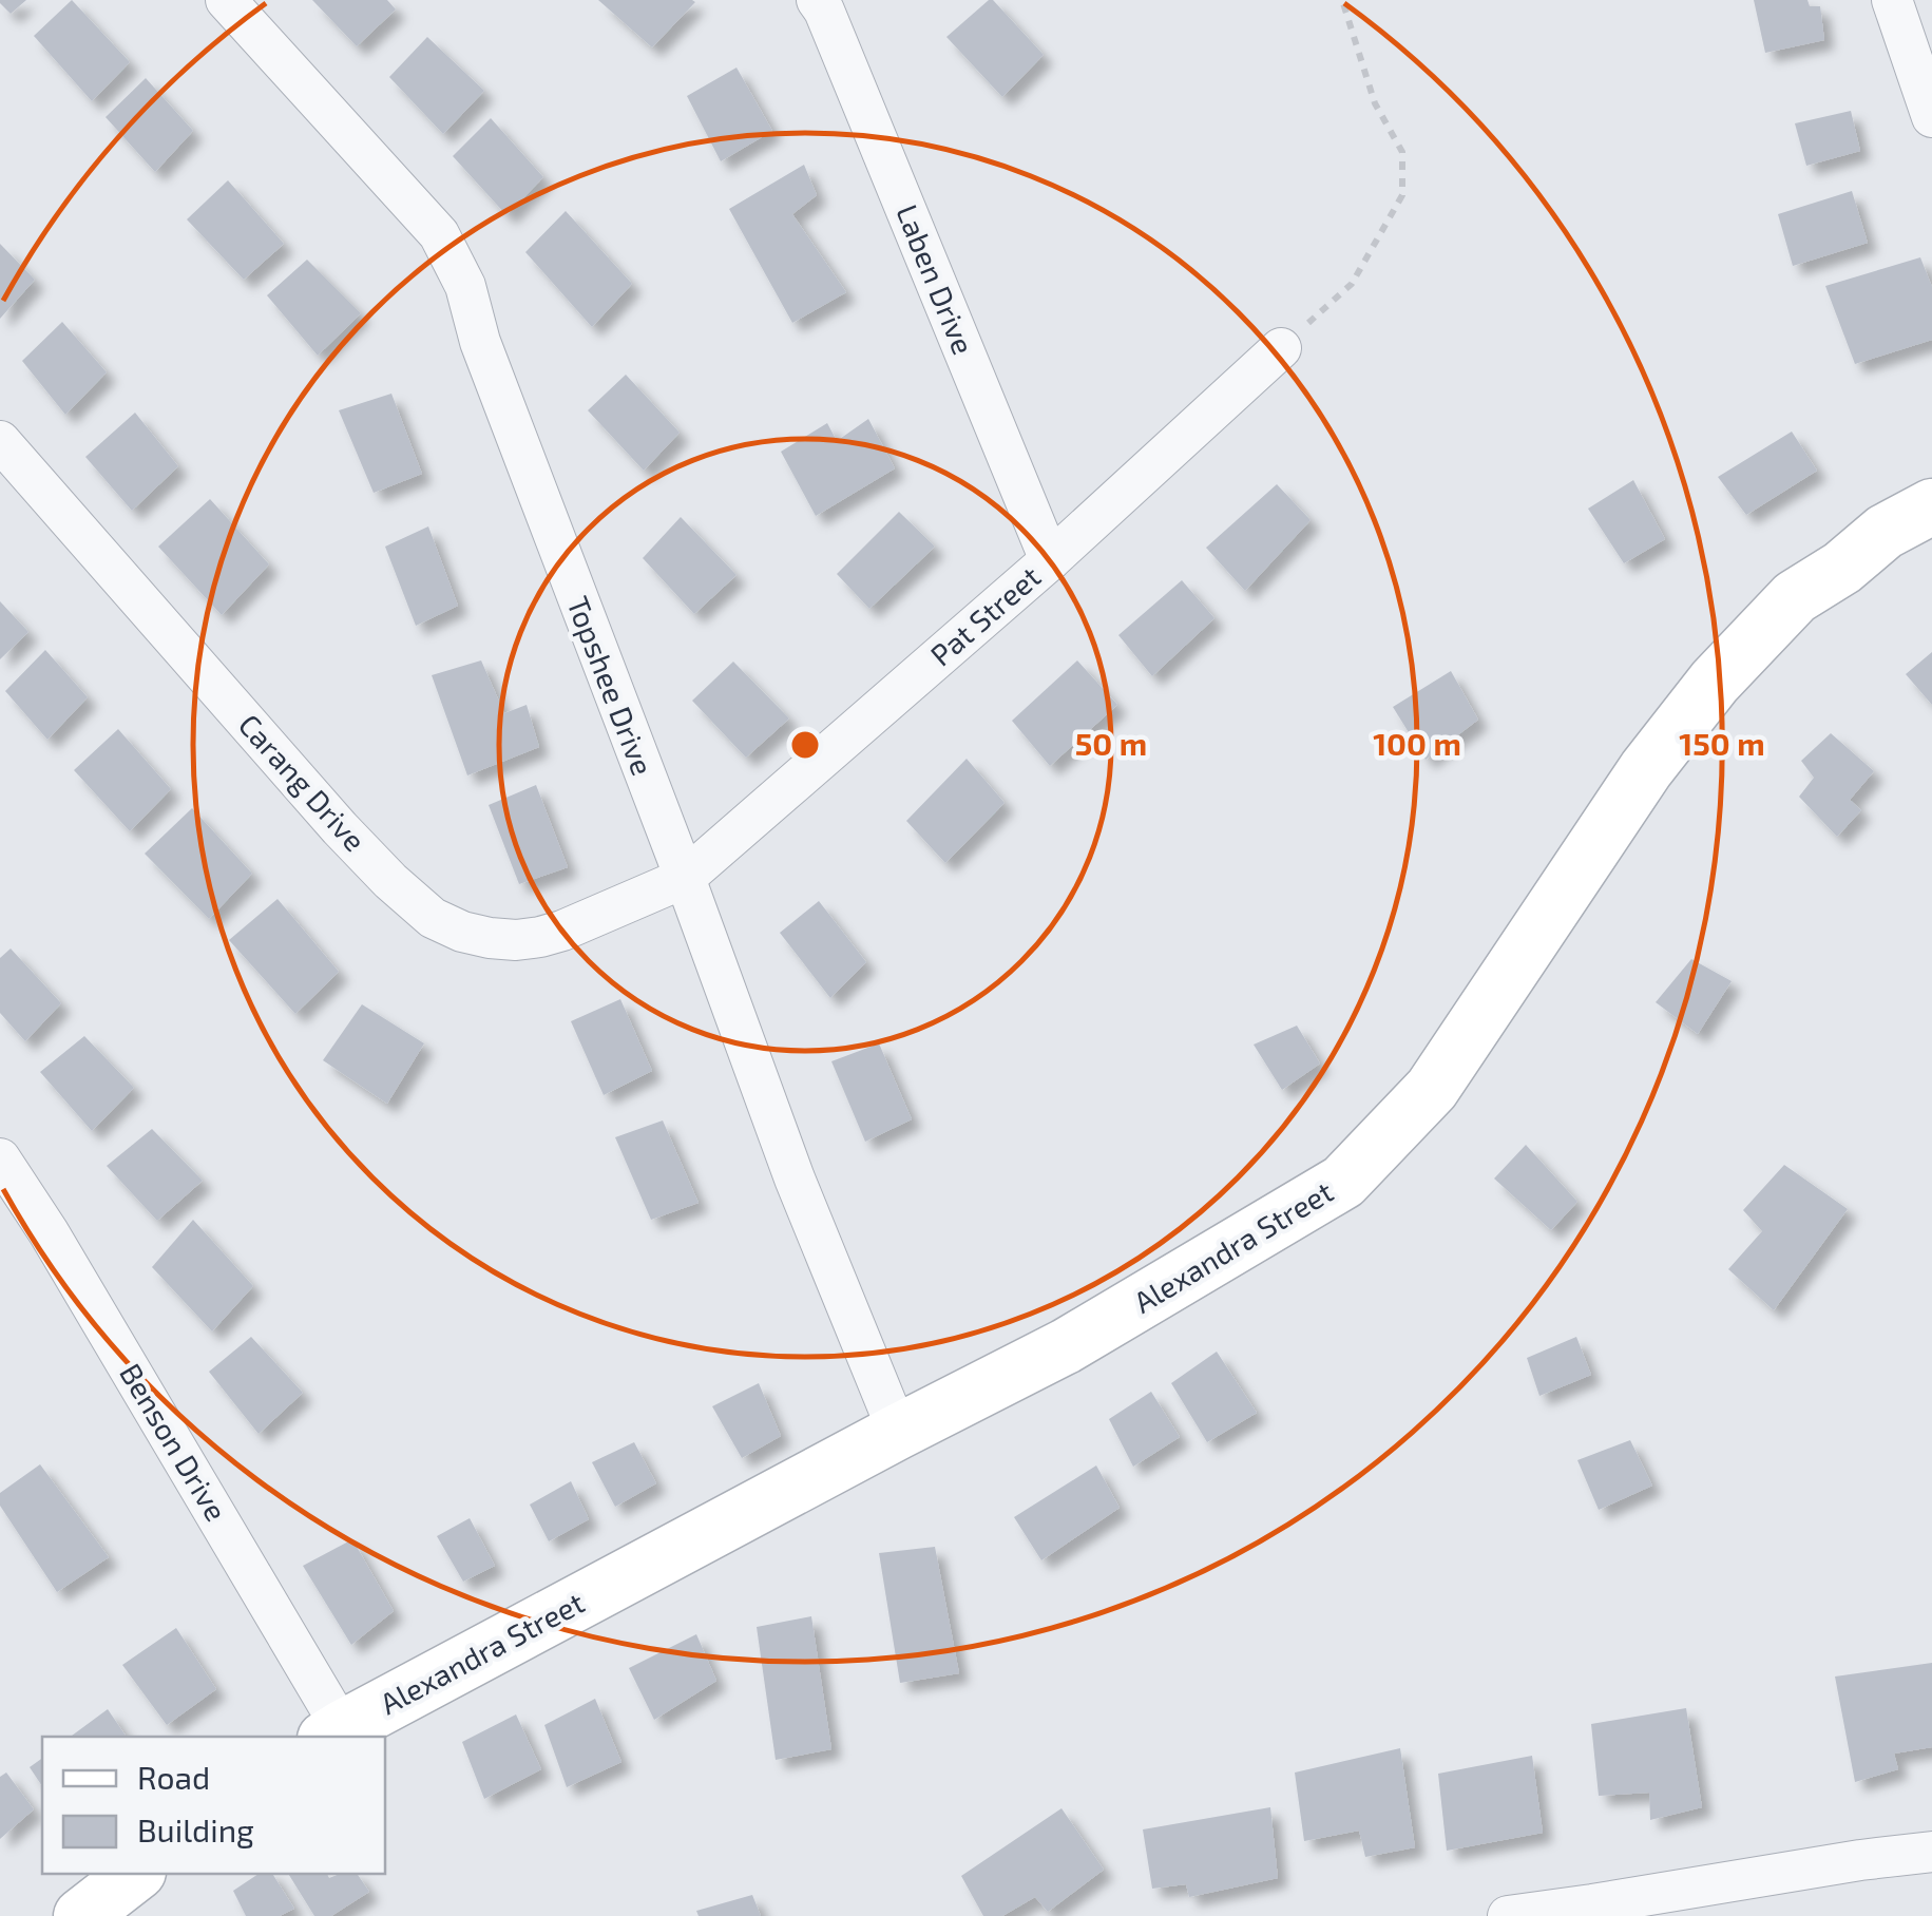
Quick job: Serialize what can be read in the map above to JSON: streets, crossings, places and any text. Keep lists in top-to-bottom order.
{
  "streets": {
    "main road": ["Alexandra Street"],
    "street": [
      "Laben Drive",
      "Pat Street",
      "Topshee Drive",
      "Carang Drive",
      "Benson Drive"
    ]
  },
  "crossings": [
    ["Laben Drive", "Pat Street"],
    ["Pat Street", "Topshee Drive"],
    ["Pat Street", "Carang Drive"],
    ["Topshee Drive", "Carang Drive"],
    ["Topshee Drive", "Alexandra Street"],
    ["Alexandra Street", "Benson Drive"]
  ],
  "legend": ["Road", "Building"],
  "rings": ["50 m", "100 m", "150 m"]
}
